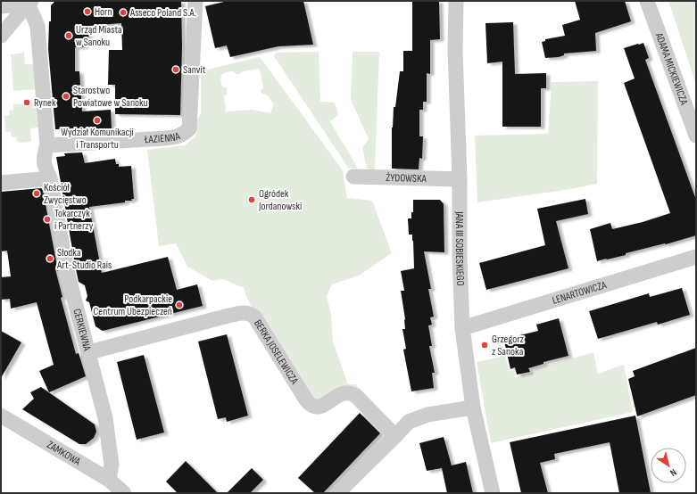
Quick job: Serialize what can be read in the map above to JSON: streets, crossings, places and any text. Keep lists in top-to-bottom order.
{
  "streets": {
    "street": [
      "ADAMA MICKIEWICZA",
      "ŁAZIENNA",
      "ŻYDOWSKA",
      "JANA III SOBIESKIEGO",
      "LENARTOWICZA",
      "CERKIEWNA",
      "BERKA JOSELEWICZA",
      "ZAMKOWA"
    ]
  },
  "crossings": [
    ["ŻYDOWSKA", "JANA III SOBIESKIEGO"],
    ["JANA III SOBIESKIEGO", "LENARTOWICZA"],
    ["CERKIEWNA", "BERKA JOSELEWICZA"],
    ["CERKIEWNA", "ZAMKOWA"]
  ],
  "places": [
    "Horn",
    "Asseco Poland S.A.",
    "Urząd Miasta w Sanoku",
    "Sanvit",
    "Starostwo Powiatowe w Sanoku",
    "Rynek",
    "Wydział Komunikacji i Transportu",
    "Kościół Zwycięstwo",
    "Ogródek Jordanowski",
    "Tokarczyk i Partnerzy",
    "Słodka Art-Studio Rais",
    "Podkarpackie Centrum Ubezpieczeń",
    "Grzegorz z Sanoka"
  ],
  "north": "bottom right"
}
